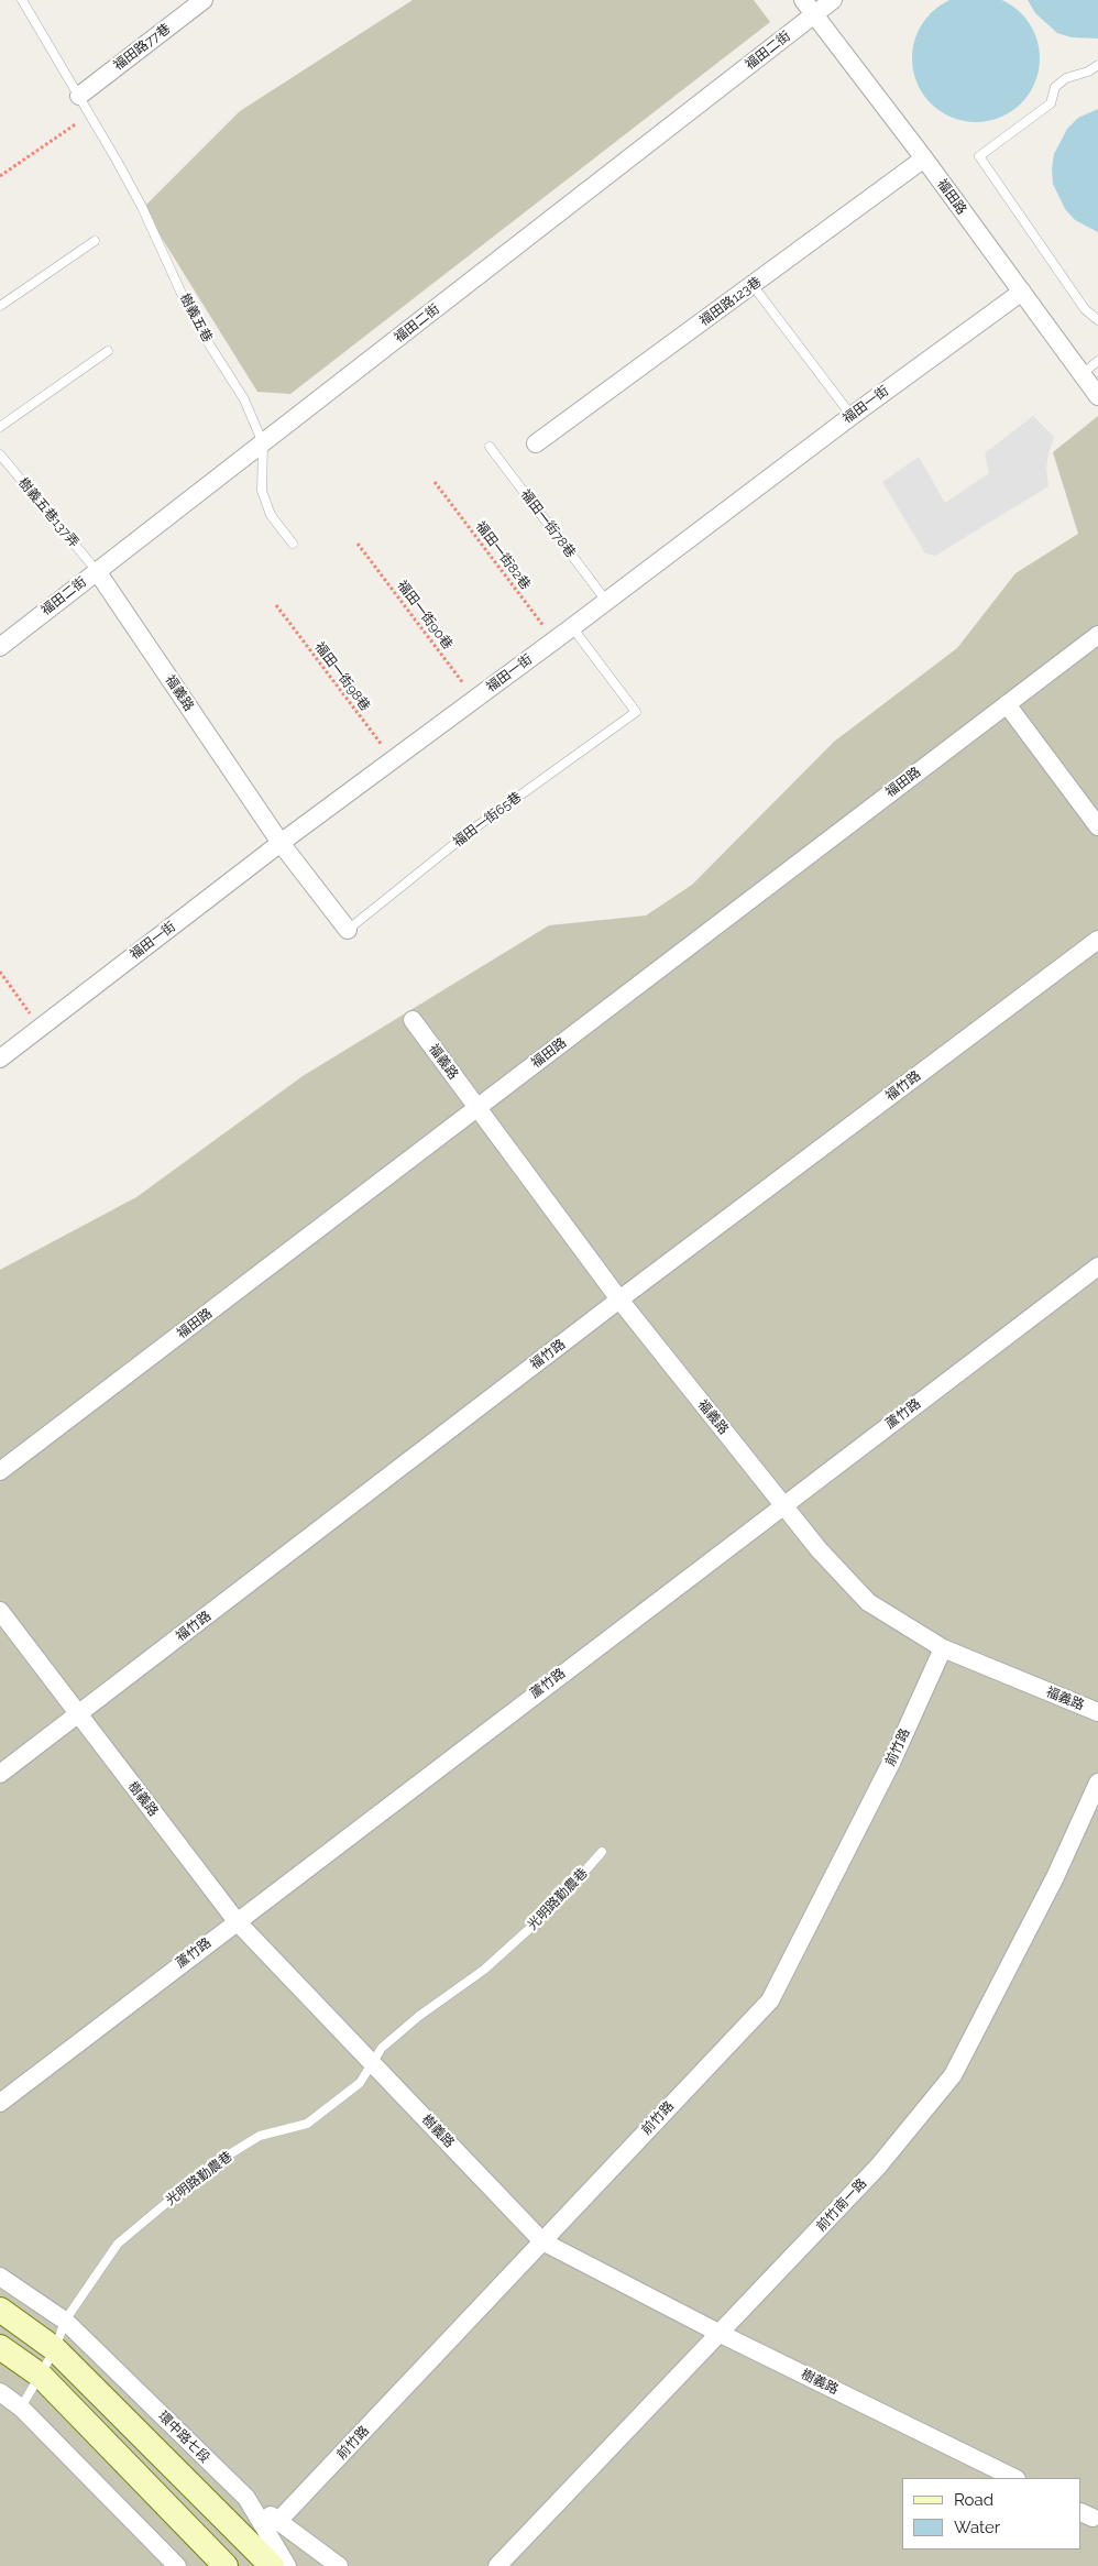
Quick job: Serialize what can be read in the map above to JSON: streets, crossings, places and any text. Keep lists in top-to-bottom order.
{
  "streets": {
    "street": [
      "福田路77巷",
      "福田二街",
      "福田路",
      "福田路123巷",
      "福田一街",
      "福義路",
      "福田一街65巷",
      "福竹路",
      "蘆竹路",
      "前竹路",
      "樹義路",
      "前竹南一路",
      "環中路七段"
    ],
    "lane": [
      "樹義五巷",
      "樹義五巷137弄",
      "福田一街78巷",
      "光明路勤農巷"
    ],
    "path": ["福田一街82巷", "福田一街90巷", "福田一街98巷"]
  },
  "crossings": [
    ["福田路77巷", "樹義五巷"],
    ["福田二街", "福田路"],
    ["福田二街", "樹義五巷"],
    ["福田二街", "樹義五巷137弄"],
    ["福田二街", "福義路"],
    ["福田路", "福田路123巷"],
    ["福田路", "福田一街"],
    ["福田路", "福義路"],
    ["福田一街", "福田一街78巷"],
    ["福田一街", "福田一街82巷"],
    ["福田一街", "福田一街90巷"],
    ["福田一街", "福田一街98巷"],
    ["福田一街", "福義路"],
    ["福田一街", "福田一街65巷"],
    ["樹義五巷137弄", "福義路"],
    ["福義路", "福田一街65巷"],
    ["福義路", "福竹路"],
    ["福義路", "蘆竹路"],
    ["福義路", "前竹路"],
    ["福竹路", "樹義路"],
    ["蘆竹路", "樹義路"],
    ["前竹路", "樹義路"],
    ["樹義路", "光明路勤農巷"],
    ["樹義路", "前竹南一路"],
    ["光明路勤農巷", "環中路七段"]
  ],
  "legend": ["Road", "Water"]
}
